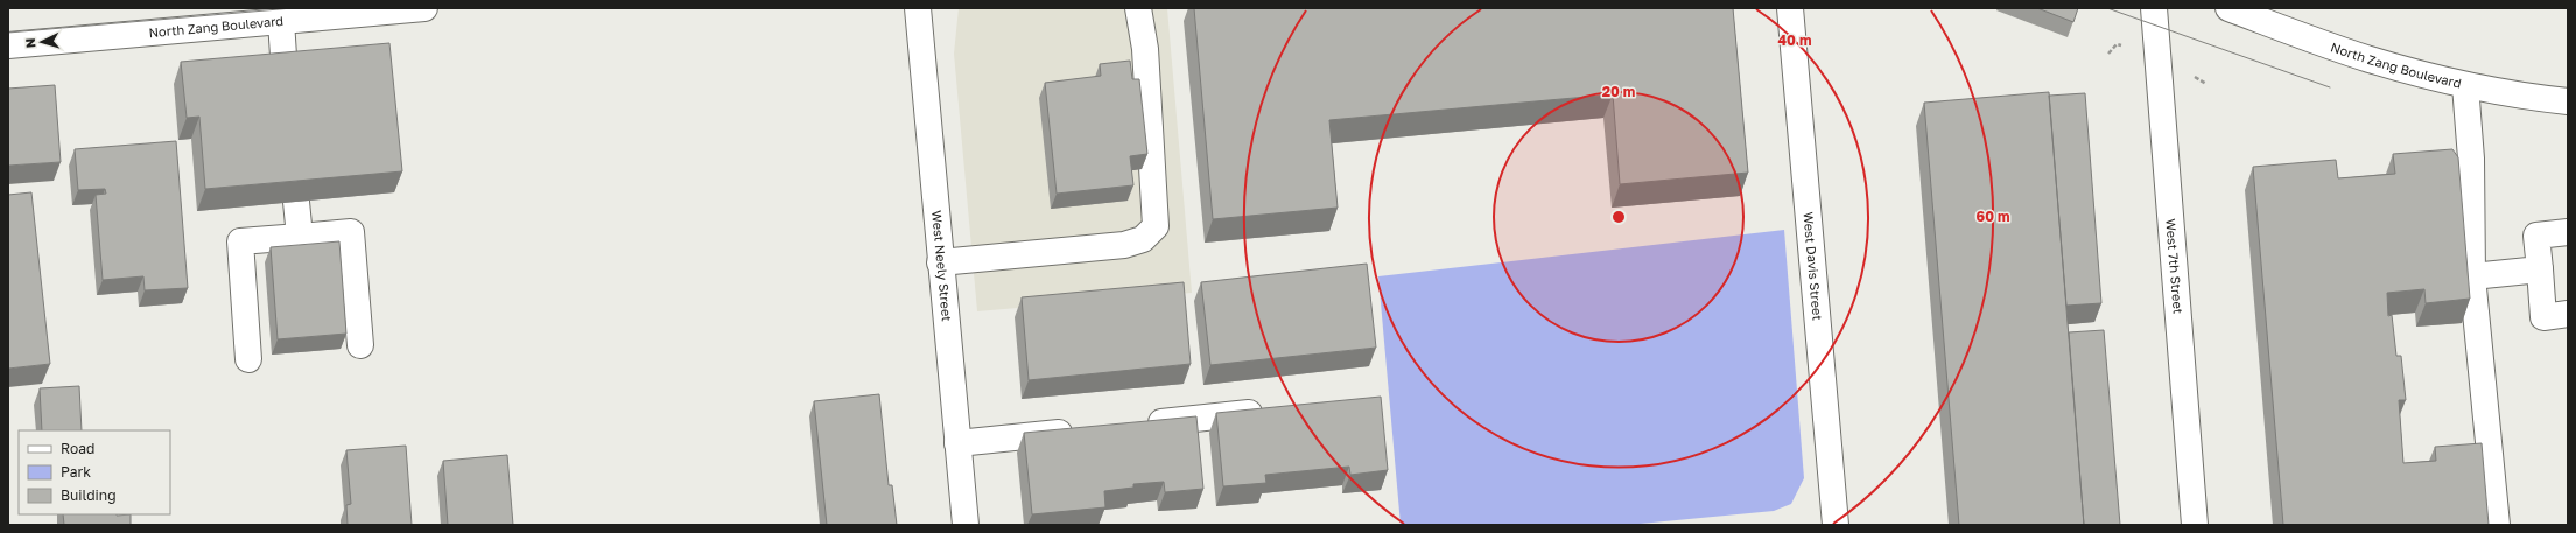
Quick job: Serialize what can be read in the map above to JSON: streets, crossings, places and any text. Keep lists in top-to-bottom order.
{
  "streets": {
    "main road": [
      "North Zang Boulevard",
      "West Neely Street",
      "West Davis Street",
      "West 7th Street"
    ]
  },
  "legend": ["Road", "Park", "Building"],
  "north": "left",
  "rings": ["40 m", "20 m", "60 m"]
}
